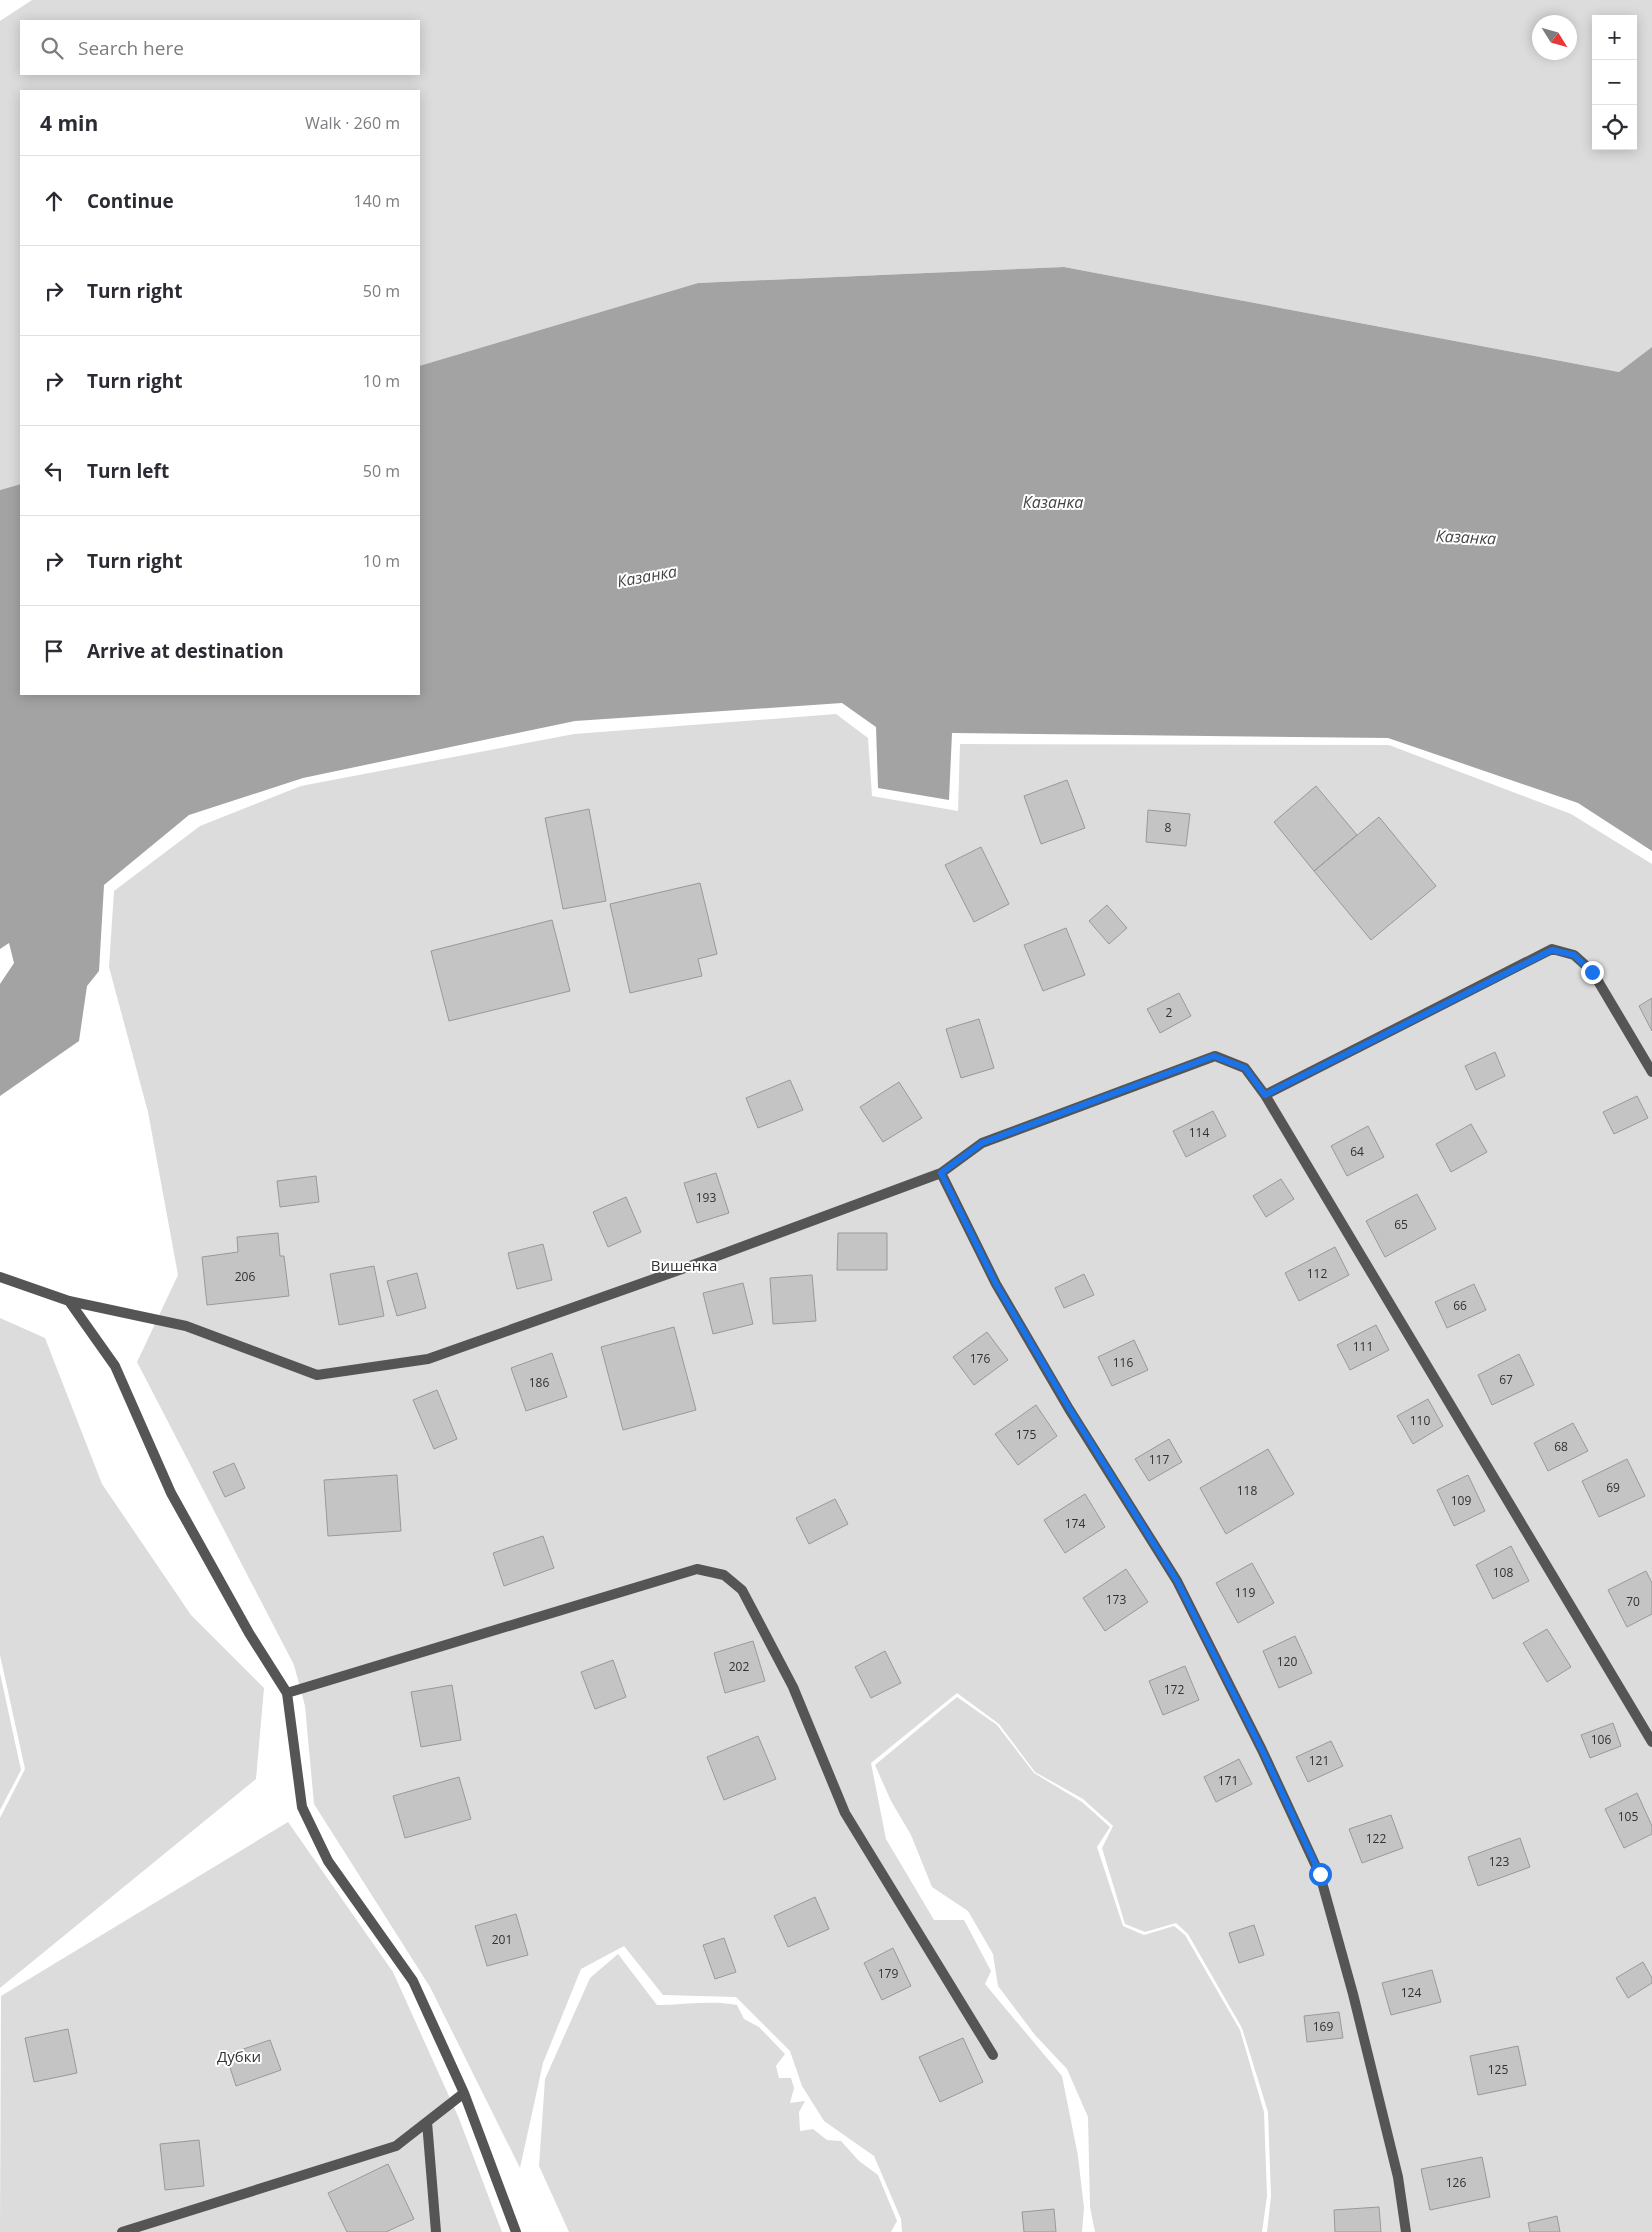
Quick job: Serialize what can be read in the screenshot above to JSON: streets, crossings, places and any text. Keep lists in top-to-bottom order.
{
  "water": ["Казанка"],
  "parks": ["Вишенка", "Дубки"],
  "house_numbers": [
    "8",
    "2",
    "114",
    "64",
    "193",
    "65",
    "112",
    "206",
    "66",
    "111",
    "176",
    "116",
    "67",
    "186",
    "110",
    "175",
    "68",
    "117",
    "69",
    "118",
    "109",
    "174",
    "108",
    "119",
    "173",
    "70",
    "120",
    "202",
    "172",
    "106",
    "121",
    "171",
    "105",
    "122",
    "123",
    "201",
    "179",
    "124",
    "169",
    "125",
    "126"
  ],
  "north": "bottom right",
  "page": {
    "map_buttons": ["+", "−"],
    "search": "Search here",
    "heading": ["4 min", "Walk · 260 m"],
    "list": [
      ["Continue", "140 m"],
      ["Turn right", "50 m"],
      ["Turn right", "10 m"],
      ["Turn left", "50 m"],
      ["Turn right", "10 m"],
      "Arrive at destination"
    ]
  }
}
